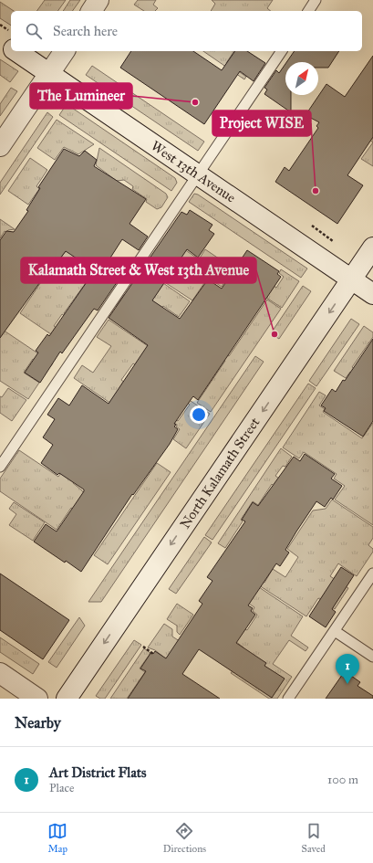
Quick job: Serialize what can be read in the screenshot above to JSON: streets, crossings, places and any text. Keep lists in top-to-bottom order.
{
  "streets": {
    "street": ["West 13th Avenue", "North Kalamath Street"]
  },
  "crossings": [
    ["West 13th Avenue", "North Kalamath Street"]
  ],
  "one_way": ["North Kalamath Street"],
  "places": ["The Lumineer", "Project WISE", "Kalamath Street & West 13th Avenue"],
  "north": "top right",
  "page": {
    "search": "Search here",
    "pins": "1",
    "heading": "Nearby",
    "list": [
      {
        "mark": "1",
        "name": "Art District Flats",
        "note": "Place",
        "value": "100 m"
      }
    ],
    "nav": ["Map", "Directions", "Saved"]
  }
}
